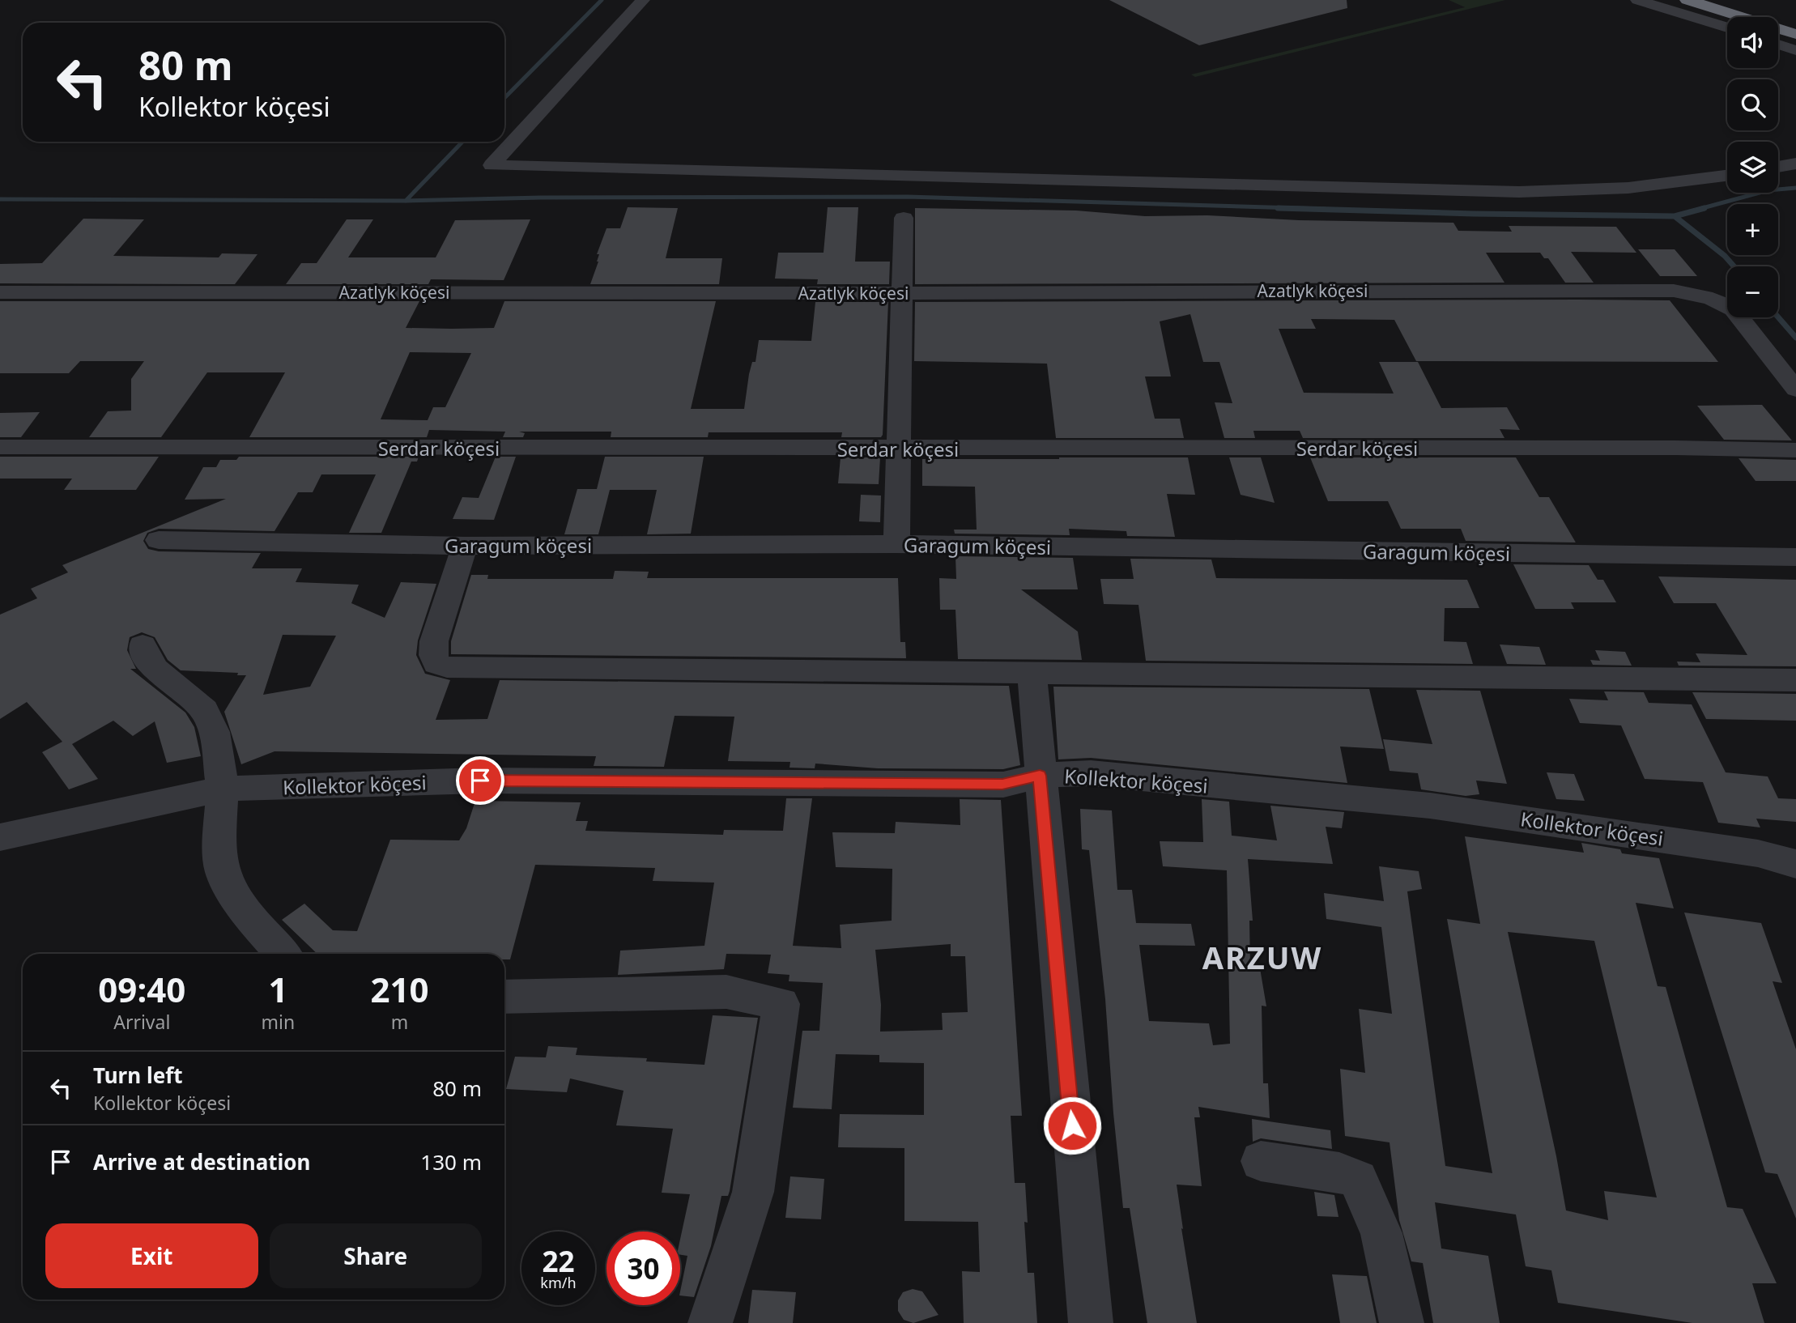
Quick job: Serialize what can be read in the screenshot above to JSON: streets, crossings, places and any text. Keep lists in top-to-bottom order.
{
  "streets": {
    "street": [
      "Azatlyk köçesi",
      "Serdar köçesi",
      "Garagum köçesi",
      "Kollektor köçesi"
    ]
  },
  "districts": ["ARZUW"],
  "page": {
    "map_buttons": ["+", "−"],
    "turn": ["80 m", "Kollektor köçesi"],
    "eta": [
      "09:40",
      "Arrival",
      "1",
      "min",
      "210",
      "m"
    ],
    "list": [
      {
        "name": "Turn left",
        "note": "Kollektor köçesi",
        "value": "80 m"
      },
      {
        "name": "Arrive at destination",
        "value": "130 m"
      }
    ],
    "buttons": ["Exit", "Share"],
    "speed": "22 km/h",
    "limit": "30"
  }
}
